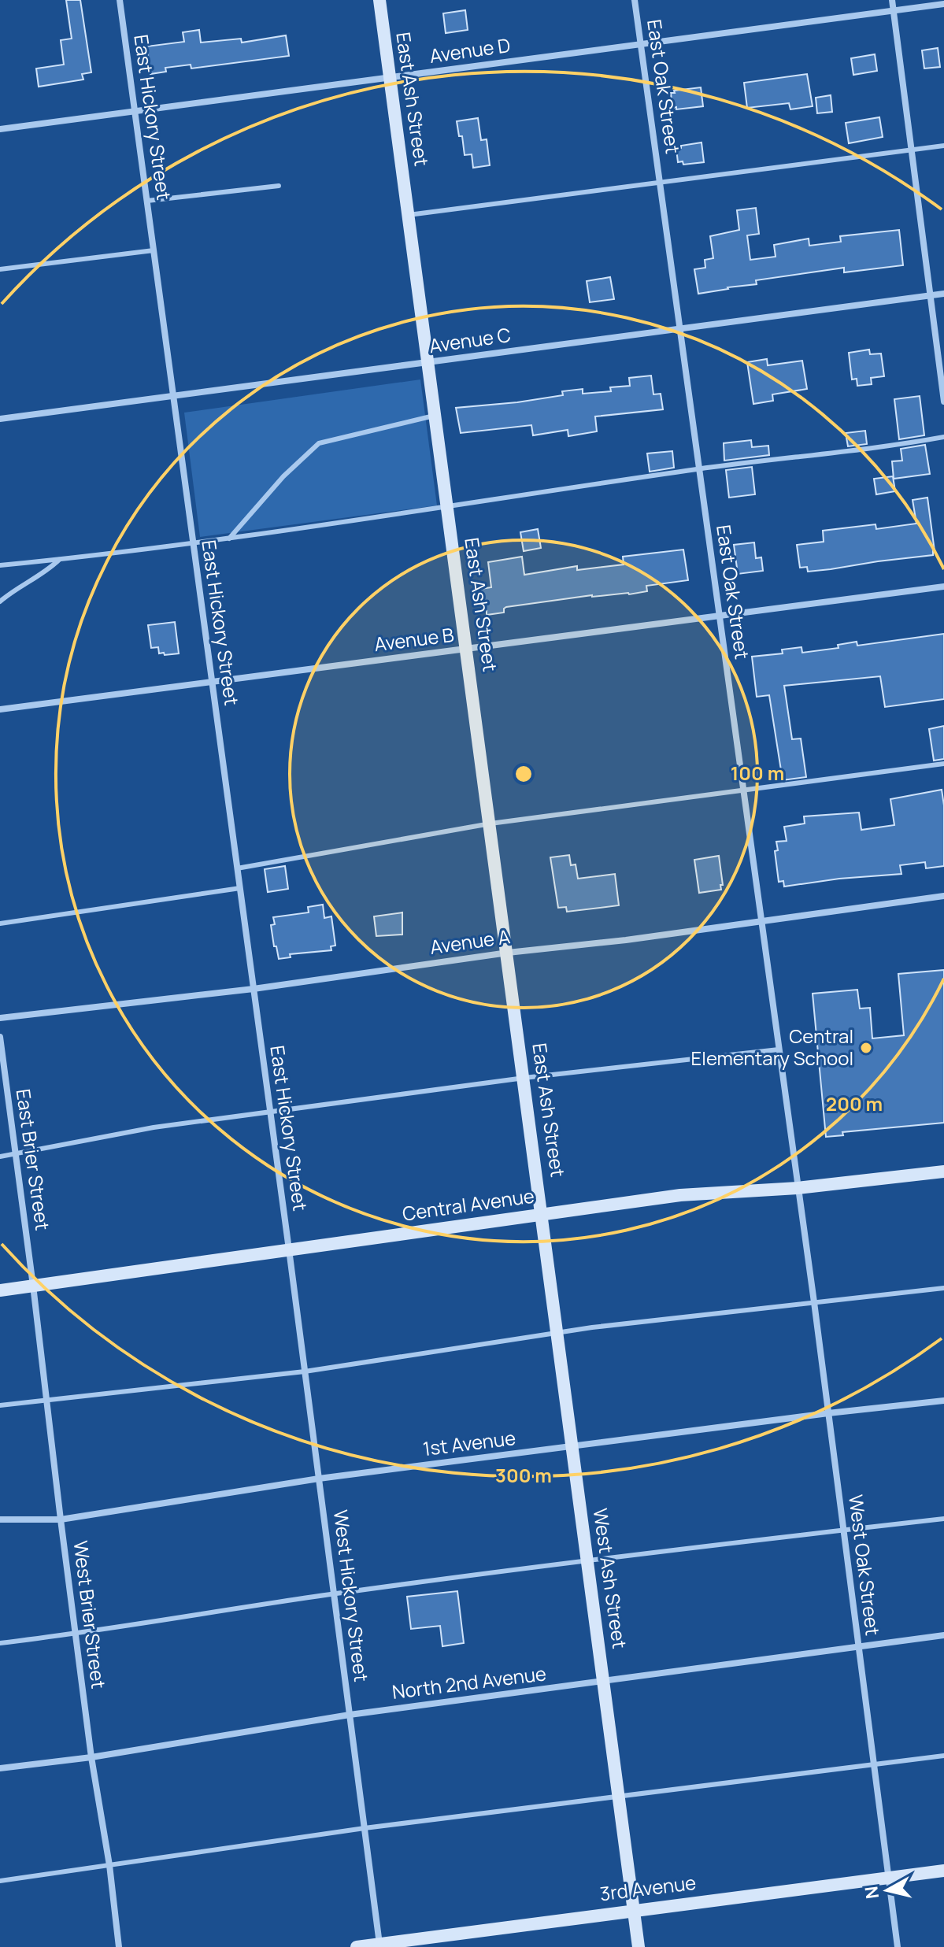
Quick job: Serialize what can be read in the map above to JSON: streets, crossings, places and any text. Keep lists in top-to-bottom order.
{
  "streets": {
    "street": [
      "Avenue D",
      "East Oak Street",
      "East Ash Street",
      "East Hickory Street",
      "Avenue C",
      "Avenue B",
      "Avenue A",
      "East Brier Street",
      "Central Avenue",
      "1st Avenue",
      "West Oak Street",
      "West Ash Street",
      "West Hickory Street",
      "West Brier Street",
      "North 2nd Avenue",
      "3rd Avenue"
    ]
  },
  "crossings": [
    ["Avenue D", "East Oak Street"],
    ["Avenue D", "East Ash Street"],
    ["Avenue D", "East Hickory Street"],
    ["East Oak Street", "Avenue C"],
    ["East Oak Street", "Avenue B"],
    ["East Oak Street", "Avenue A"],
    ["East Oak Street", "Central Avenue"],
    ["East Oak Street", "West Oak Street"],
    ["East Ash Street", "Avenue C"],
    ["East Ash Street", "Avenue B"],
    ["East Ash Street", "Avenue A"],
    ["East Ash Street", "Central Avenue"],
    ["East Ash Street", "West Ash Street"],
    ["East Hickory Street", "Avenue C"],
    ["East Hickory Street", "Avenue B"],
    ["East Hickory Street", "Avenue A"],
    ["East Hickory Street", "Central Avenue"],
    ["East Hickory Street", "West Hickory Street"],
    ["East Brier Street", "Central Avenue"],
    ["East Brier Street", "West Brier Street"],
    ["Central Avenue", "West Oak Street"],
    ["Central Avenue", "West Ash Street"],
    ["Central Avenue", "West Hickory Street"],
    ["Central Avenue", "West Brier Street"],
    ["1st Avenue", "West Oak Street"],
    ["1st Avenue", "West Ash Street"],
    ["1st Avenue", "West Hickory Street"],
    ["1st Avenue", "West Brier Street"],
    ["West Oak Street", "North 2nd Avenue"],
    ["West Oak Street", "3rd Avenue"],
    ["West Ash Street", "North 2nd Avenue"],
    ["West Ash Street", "3rd Avenue"],
    ["West Hickory Street", "North 2nd Avenue"],
    ["West Hickory Street", "3rd Avenue"],
    ["West Brier Street", "North 2nd Avenue"]
  ],
  "places": ["Central Elementary School"],
  "north": "left",
  "rings": ["100 m", "200 m", "300 m"]
}
